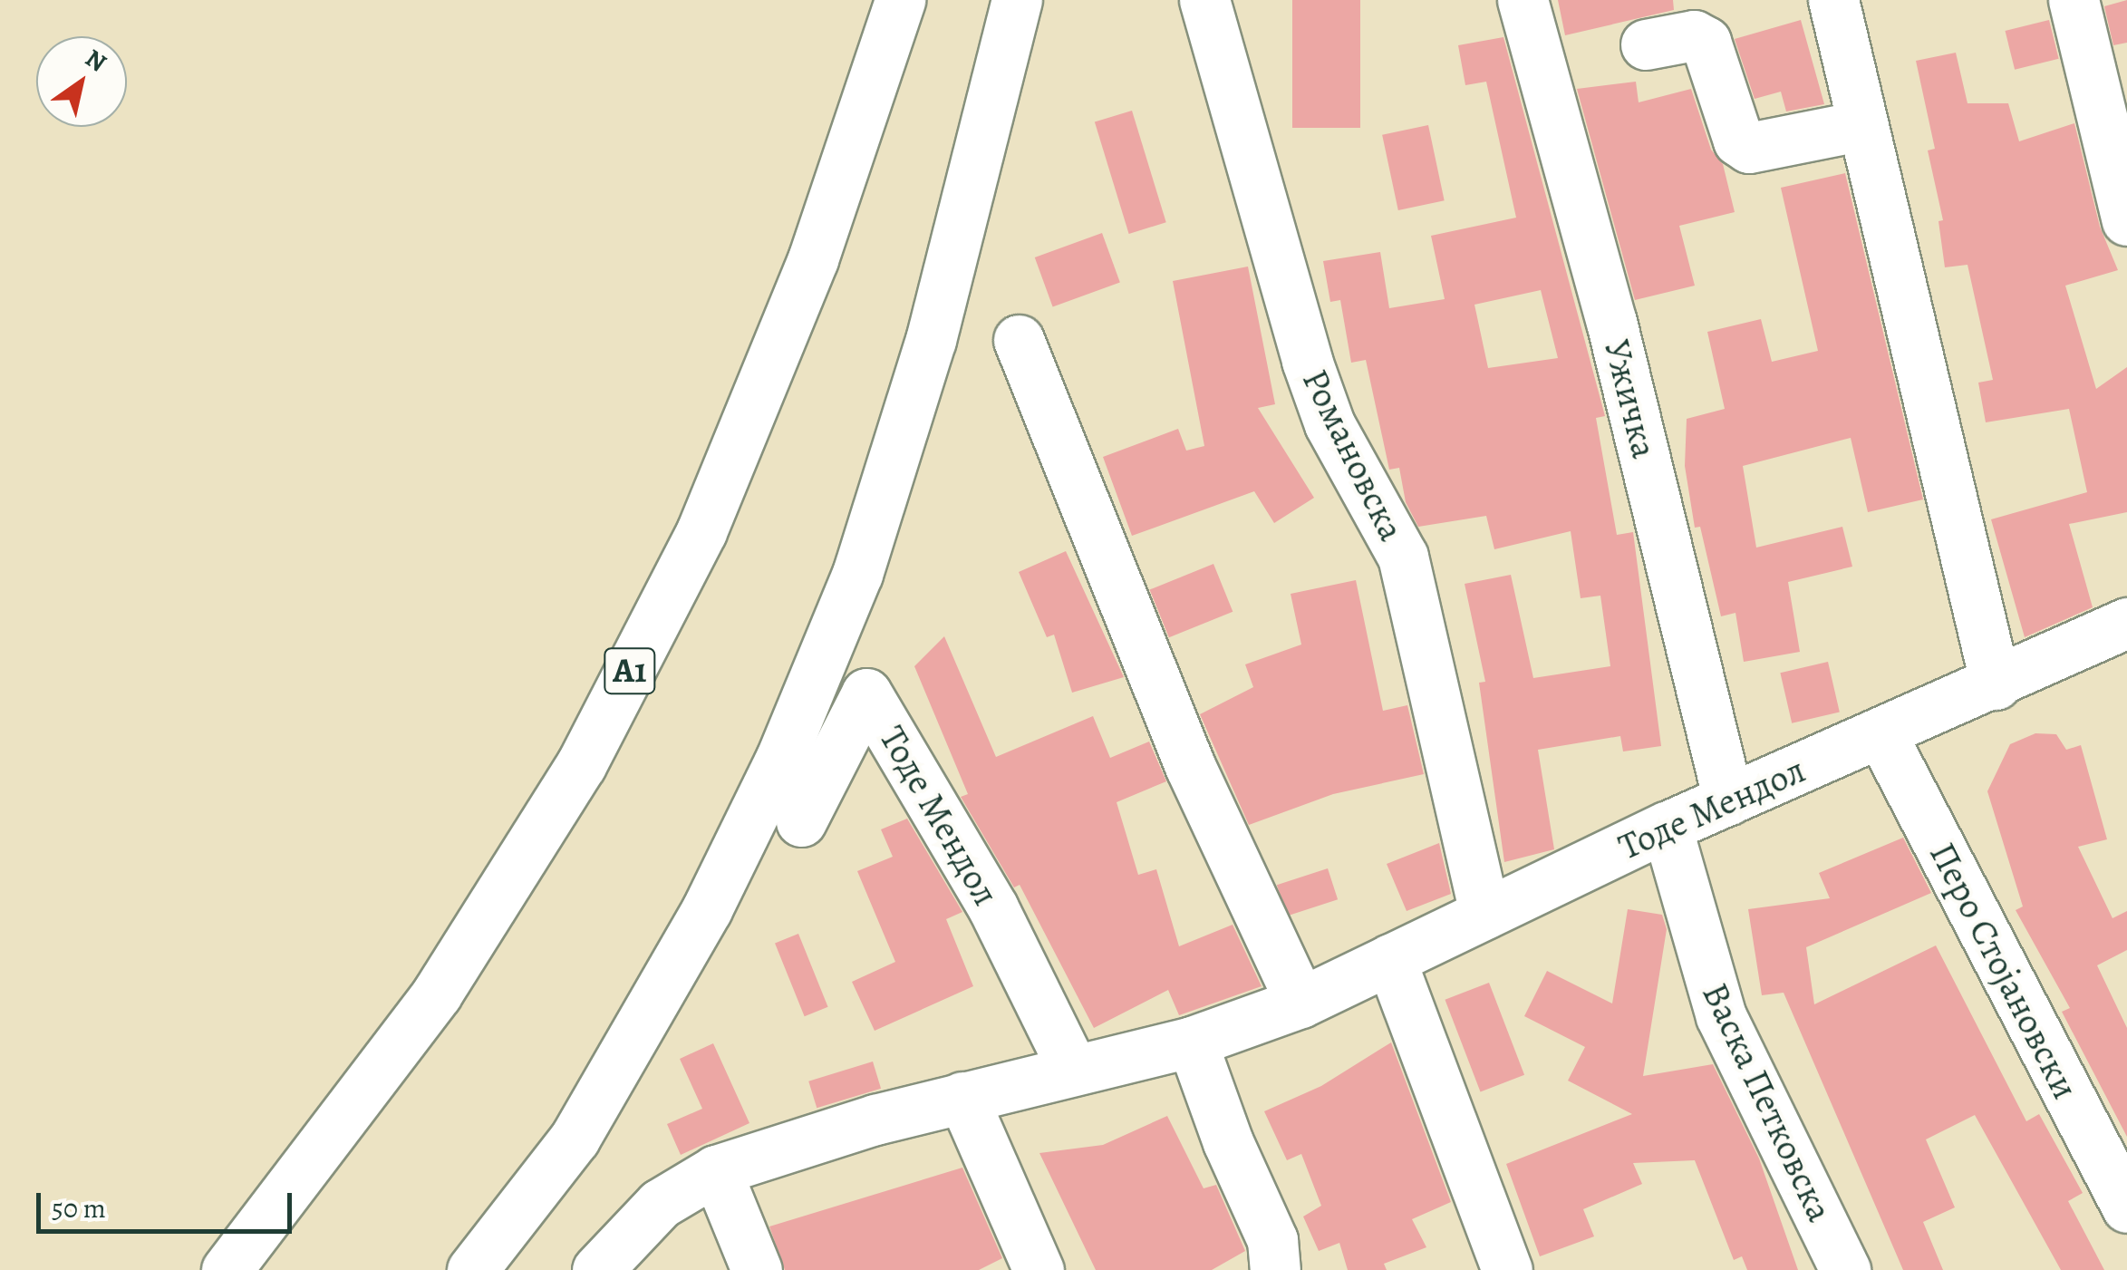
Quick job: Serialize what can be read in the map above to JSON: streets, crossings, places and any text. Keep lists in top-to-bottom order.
{
  "streets": {
    "main road": [
      "Ужичка",
      "Романовска",
      "A1",
      "Тоде Мендол",
      "Перо Стојановски",
      "Васка Петковска"
    ]
  },
  "crossings": [
    ["Ужичка", "Тоде Мендол"],
    ["Романовска", "Тоде Мендол"],
    ["Тоде Мендол", "Перо Стојановски"],
    ["Тоде Мендол", "Васка Петковска"]
  ],
  "scale_bar": "50 m",
  "north": "top right"
}
